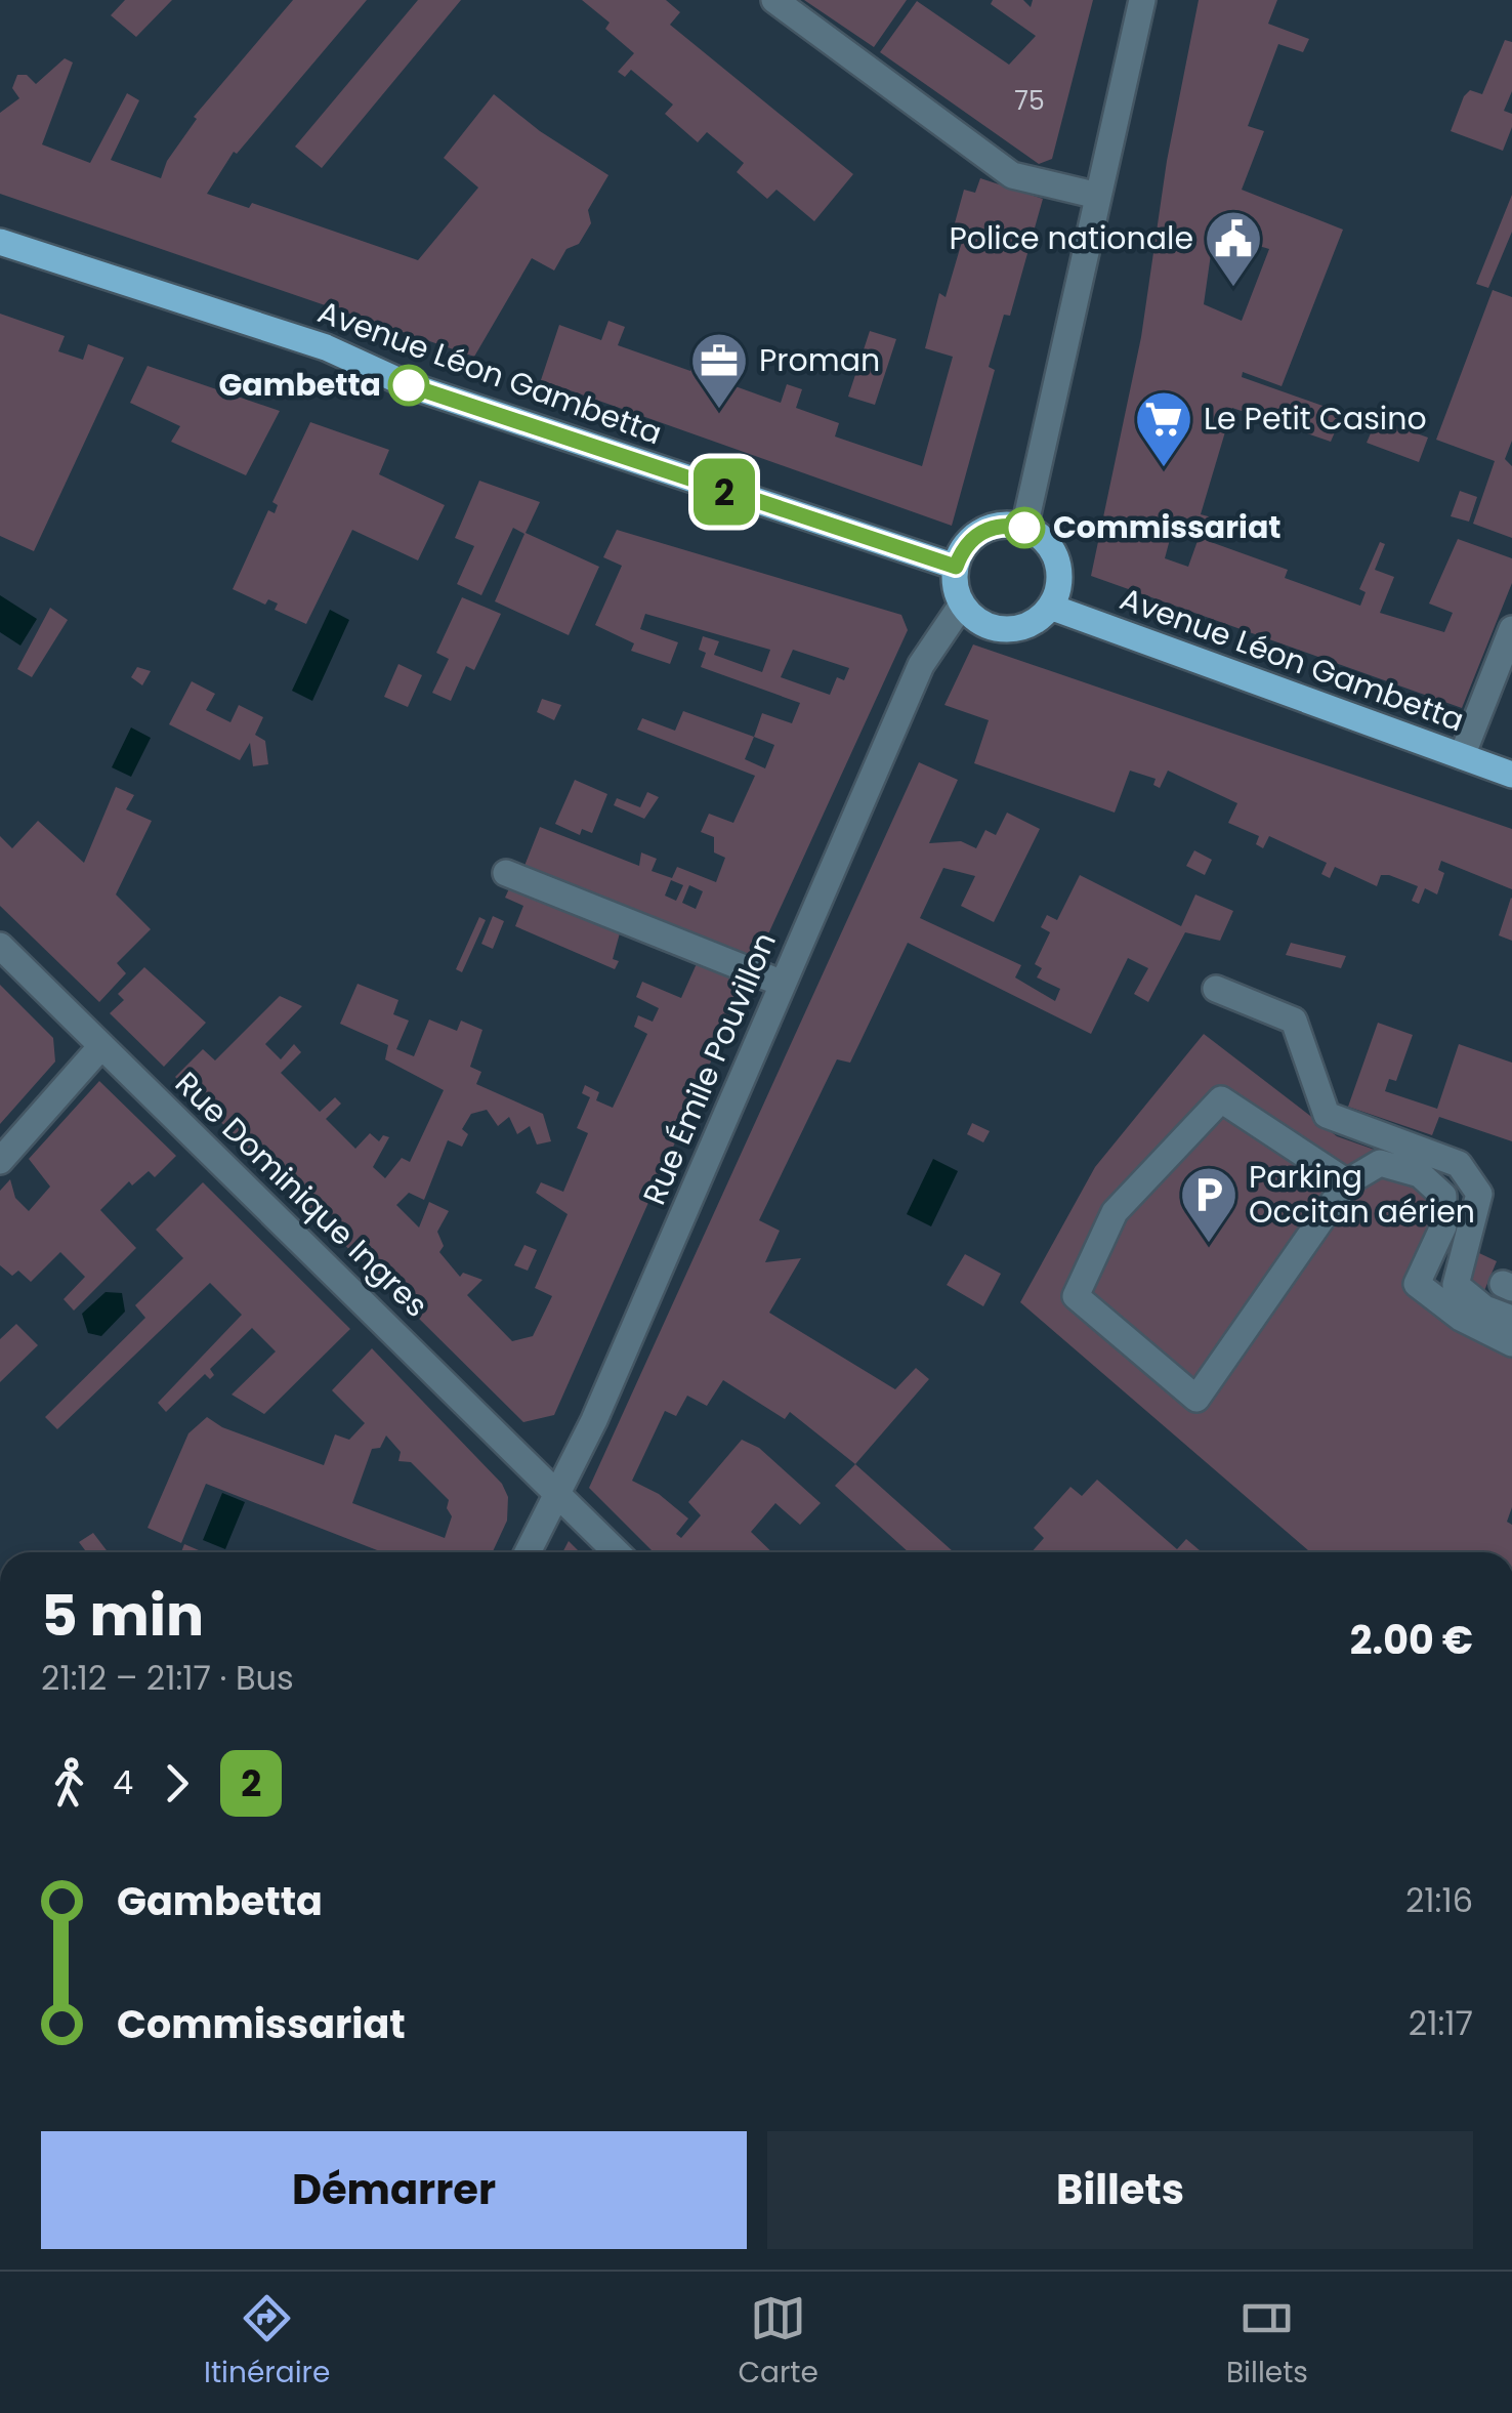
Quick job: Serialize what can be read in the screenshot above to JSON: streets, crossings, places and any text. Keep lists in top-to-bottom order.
{
  "streets": {
    "main road": ["Avenue Léon Gambetta"],
    "street": ["Rue Émile Pouvillon", "Rue Dominique Ingres"]
  },
  "crossings": [
    ["Avenue Léon Gambetta", "Rue Émile Pouvillon"],
    ["Rue Émile Pouvillon", "Rue Dominique Ingres"]
  ],
  "places": {
    "public building": ["Police nationale"],
    "other": ["Gambetta", "Commissariat"],
    "office": ["Proman"],
    "supermarket": ["Le Petit Casino"],
    "parking": ["Parking Occitan aérien"]
  },
  "lines": ["bus line 2"],
  "house_numbers": ["75"],
  "page": {
    "on_map": "2",
    "heading": ["5 min", "21:12 – 21:17 · Bus", "2.00 €"],
    "legs": ["4", "2"],
    "list": [
      {
        "name": "Gambetta",
        "value": "21:16"
      },
      {
        "name": "Commissariat",
        "value": "21:17"
      }
    ],
    "buttons": ["Démarrer", "Billets"],
    "tabs": ["Itinéraire", "Carte", "Billets"]
  }
}
